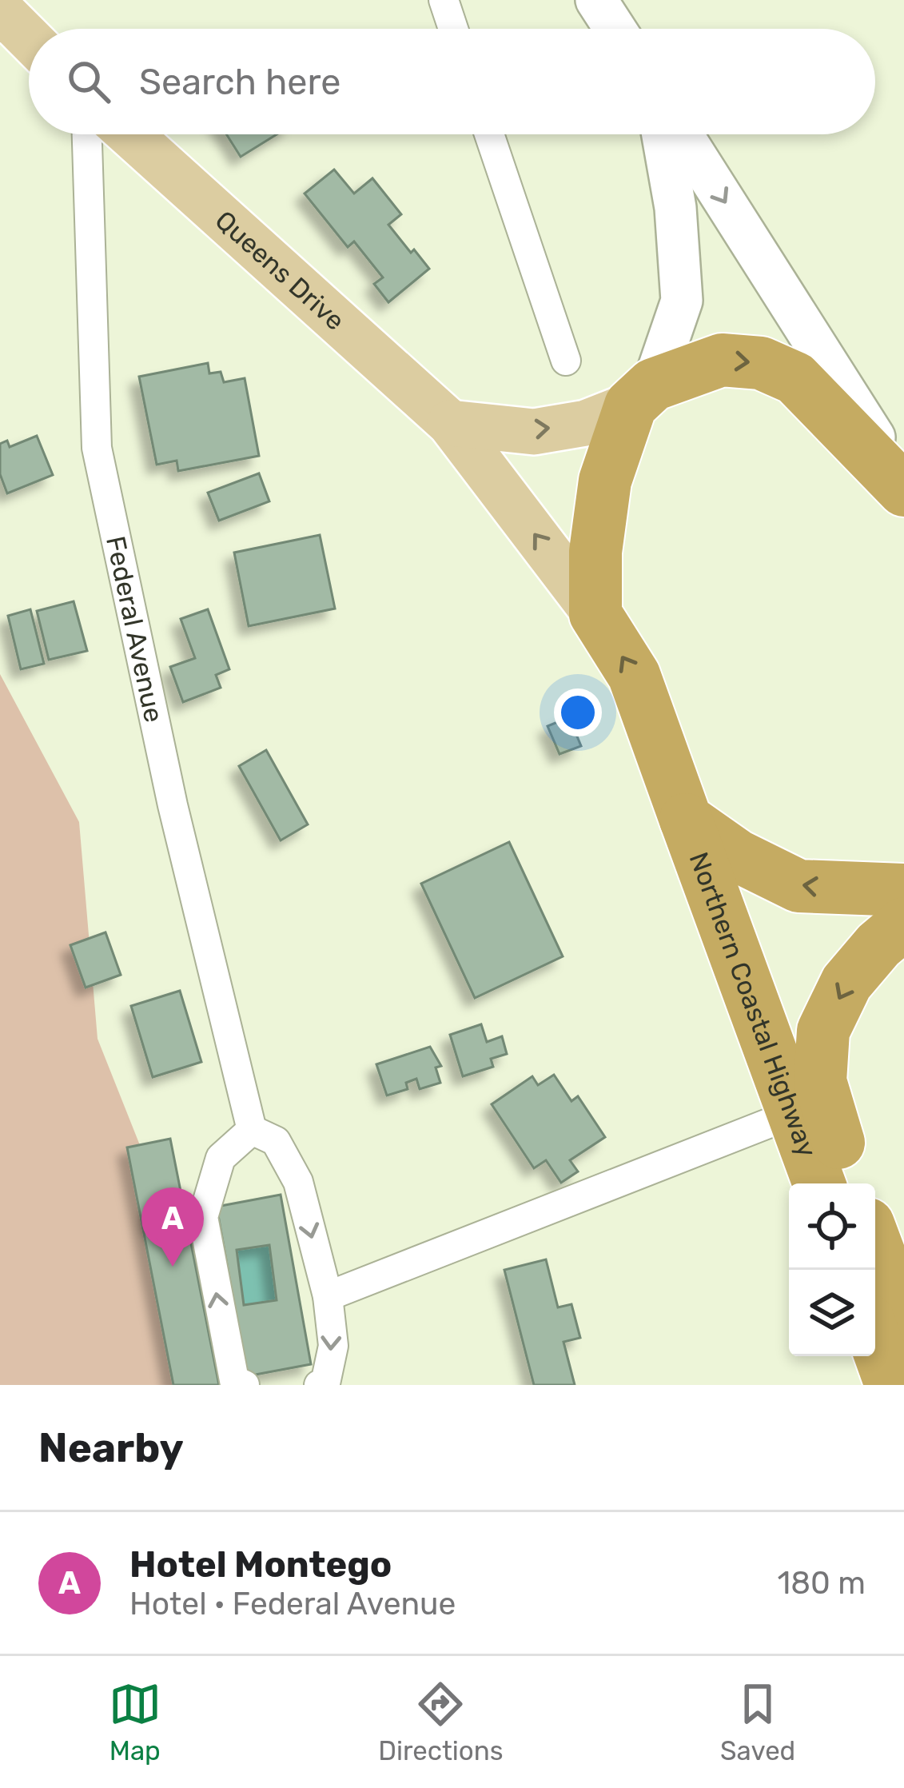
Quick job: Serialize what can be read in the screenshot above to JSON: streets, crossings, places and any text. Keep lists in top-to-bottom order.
{
  "streets": {
    "highway": ["Northern Coastal Highway"],
    "main road": ["Queens Drive"],
    "street": ["Federal Avenue"]
  },
  "crossings": [
    ["Queens Drive", "Northern Coastal Highway"]
  ],
  "page": {
    "search": "Search here",
    "pins": "A",
    "heading": "Nearby",
    "list": [
      {
        "mark": "A",
        "name": "Hotel Montego",
        "note": "Hotel · Federal Avenue",
        "value": "180 m"
      }
    ],
    "nav": ["Map", "Directions", "Saved"]
  }
}
